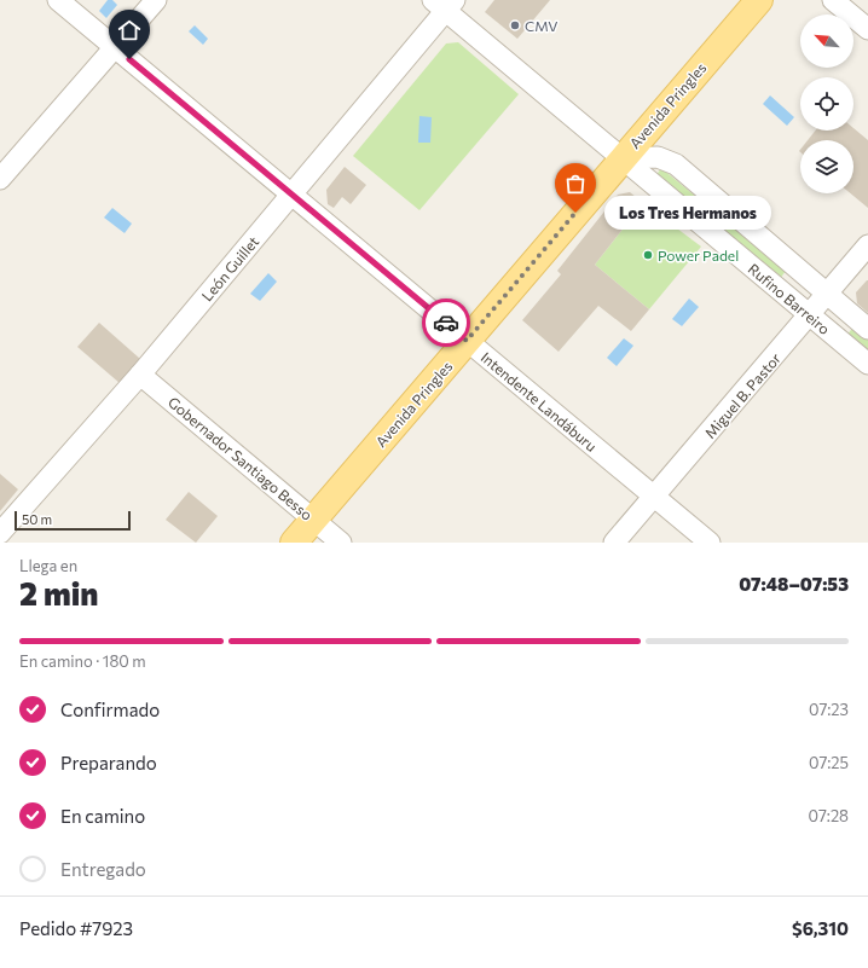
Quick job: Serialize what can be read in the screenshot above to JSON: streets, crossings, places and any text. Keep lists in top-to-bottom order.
{
  "streets": {
    "main road": ["Avenida Pringles"],
    "street": [
      "León Guillet",
      "Rufino Barreiro",
      "Miguel B. Pastor",
      "Intendente Landáburu",
      "Gobernador Santiago Besso"
    ]
  },
  "crossings": [
    ["Avenida Pringles", "Rufino Barreiro"],
    ["Avenida Pringles", "Intendente Landáburu"],
    ["Avenida Pringles", "Gobernador Santiago Besso"],
    ["León Guillet", "Rufino Barreiro"],
    ["León Guillet", "Intendente Landáburu"],
    ["León Guillet", "Gobernador Santiago Besso"],
    ["Rufino Barreiro", "Miguel B. Pastor"],
    ["Miguel B. Pastor", "Intendente Landáburu"]
  ],
  "places": ["CMV", "Los Tres Hermanos", "Power Padel"],
  "scale_bar": "50 m",
  "north": "top left",
  "page": {
    "bubble": "Los Tres Hermanos",
    "scale": "50 m",
    "heading": ["2 min", "Llega en", "07:48–07:53"],
    "panel": ["Pedido #7923", "$6,310"],
    "bar": "En camino · 180 m",
    "list": [
      ["Confirmado", "07:23"],
      ["Preparando", "07:25"],
      ["En camino", "07:28"],
      "Entregado"
    ]
  }
}
